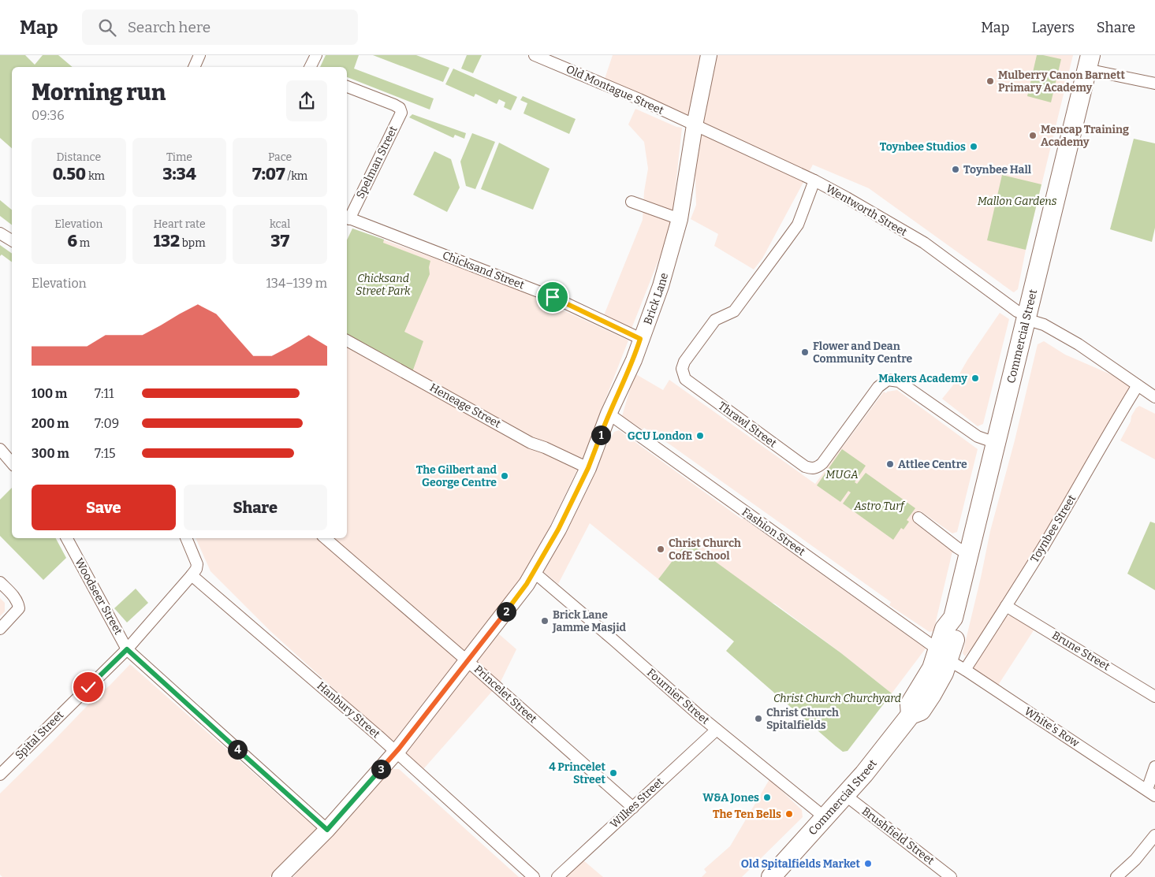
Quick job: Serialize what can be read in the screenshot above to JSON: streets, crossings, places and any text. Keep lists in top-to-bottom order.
{
  "streets": {
    "highway": ["Commercial Street"],
    "main road": ["Brick Lane"],
    "street": [
      "Old Montague Street",
      "Spelman Street",
      "Wentworth Street",
      "Chicksand Street",
      "Heneage Street",
      "Thrawl Street",
      "Toynbee Street",
      "Fashion Street",
      "Woodseer Street",
      "Brune Street",
      "Princelet Street",
      "Fournier Street",
      "Hanbury Street",
      "White's Row",
      "Spital Street",
      "Wilkes Street",
      "Brushfield Street"
    ]
  },
  "crossings": [
    ["Old Montague Street", "Wentworth Street"],
    ["Old Montague Street", "Brick Lane"],
    ["Spelman Street", "Chicksand Street"],
    ["Wentworth Street", "Brick Lane"],
    ["Wentworth Street", "Commercial Street"],
    ["Wentworth Street", "Thrawl Street"],
    ["Wentworth Street", "Toynbee Street"],
    ["Chicksand Street", "Brick Lane"],
    ["Brick Lane", "Heneage Street"],
    ["Brick Lane", "Fashion Street"],
    ["Brick Lane", "Woodseer Street"],
    ["Brick Lane", "Princelet Street"],
    ["Brick Lane", "Fournier Street"],
    ["Brick Lane", "Hanbury Street"],
    ["Commercial Street", "Thrawl Street"],
    ["Commercial Street", "Fashion Street"],
    ["Commercial Street", "Fournier Street"],
    ["Commercial Street", "White's Row"],
    ["Commercial Street", "Brushfield Street"],
    ["Toynbee Street", "Brune Street"],
    ["Toynbee Street", "White's Row"],
    ["Fashion Street", "White's Row"],
    ["Woodseer Street", "Spital Street"],
    ["Princelet Street", "Wilkes Street"],
    ["Fournier Street", "Wilkes Street"],
    ["Hanbury Street", "Spital Street"]
  ],
  "parks": [
    "Mallon Gardens",
    "Chicksand Street Park",
    "MUGA",
    "Astro Turf",
    "Christ Church Churchyard"
  ],
  "places": [
    "Mulberry Canon Barnett Primary Academy",
    "Mencap Training Academy",
    "Toynbee Studios",
    "Toynbee Hall",
    "Flower and Dean Community Centre",
    "Makers Academy",
    "GCU London",
    "Attlee Centre",
    "The Gilbert and George Centre",
    "Christ Church CofE School",
    "Brick Lane Jamme Masjid",
    "Christ Church Spitalfields",
    "4 Princelet Street",
    "W&A Jones",
    "The Ten Bells",
    "Old Spitalfields Market"
  ],
  "page": {
    "header": "Map",
    "search": "Search here",
    "nav": ["Map", "Layers", "Share"],
    "heading": ["Morning run", "09:36"],
    "stats": [
      ["Distance", "0.50 km"],
      ["Time", "3:34"],
      ["Pace", "7:07 /km"],
      ["Elevation", "6 m"],
      ["Heart rate", "132 bpm"],
      ["kcal", "37"]
    ],
    "chart": ["Elevation", "134–139 m"],
    "list": [
      {
        "name": "100 m",
        "note": "7:11"
      },
      {
        "name": "200 m",
        "note": "7:09"
      },
      {
        "name": "300 m",
        "note": "7:15"
      }
    ],
    "pins": [
      "1",
      "2",
      "4",
      "3"
    ],
    "buttons": ["Save", "Share"]
  }
}
